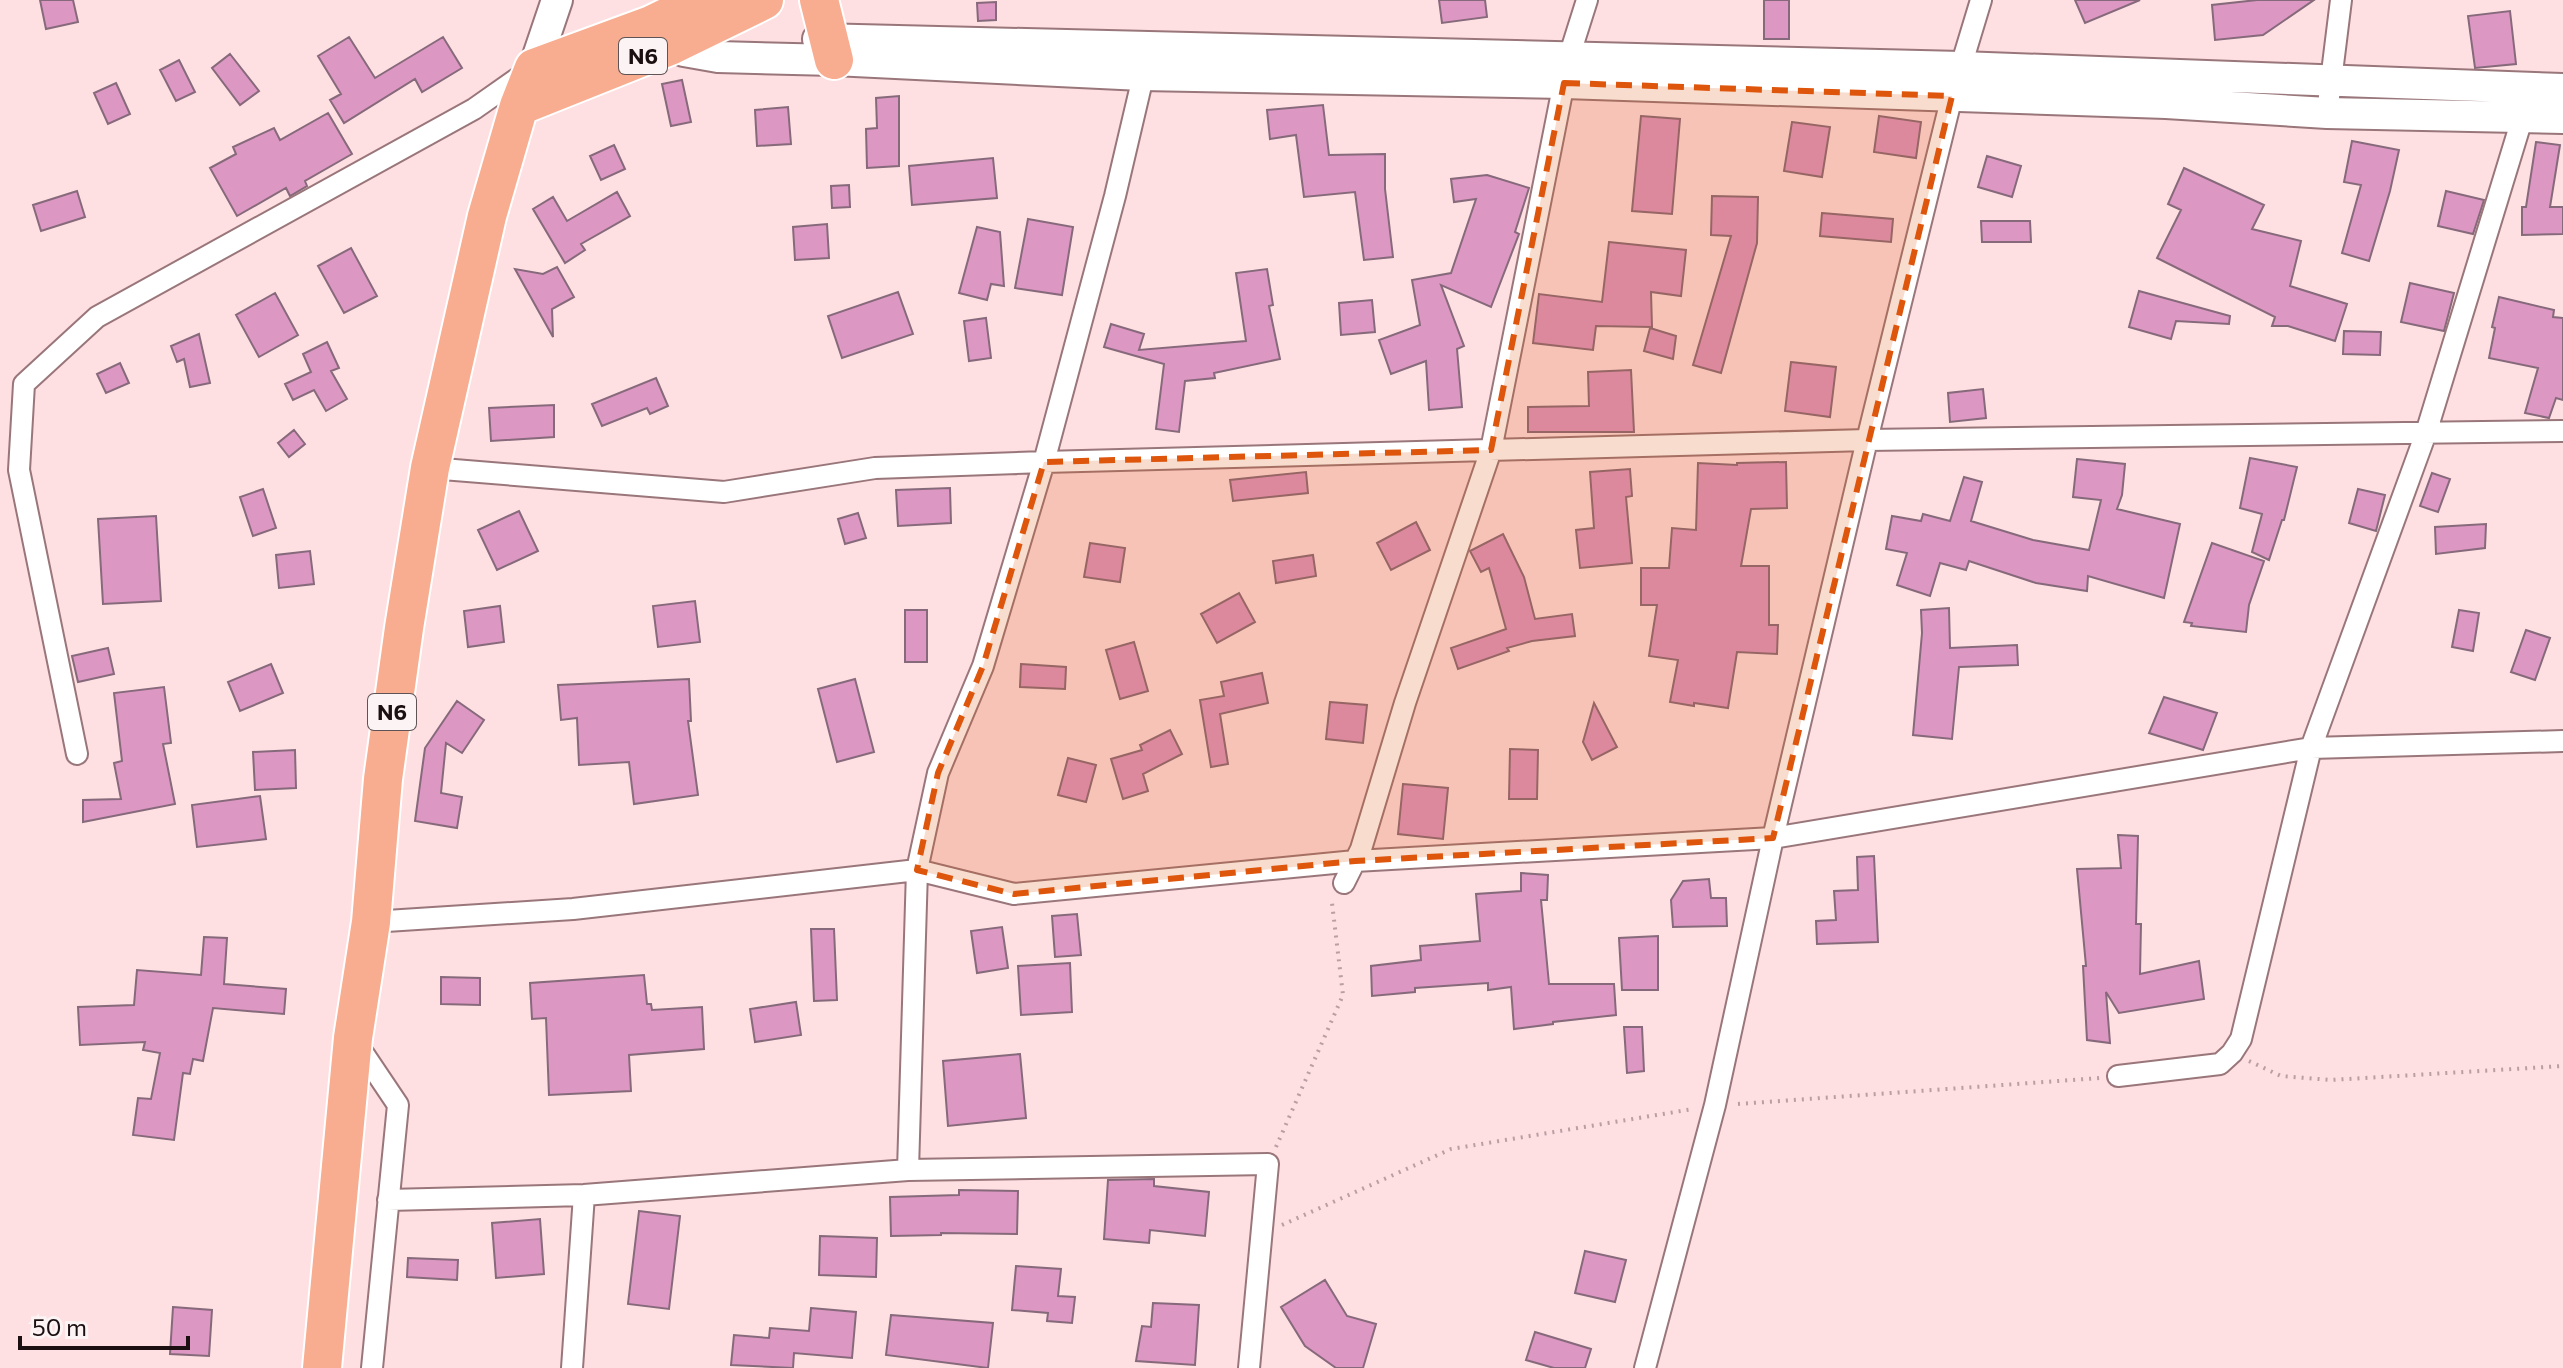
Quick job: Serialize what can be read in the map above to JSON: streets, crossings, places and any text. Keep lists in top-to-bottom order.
{
  "streets": {
    "highway": ["N6"]
  },
  "scale_bar": "50 m"
}
